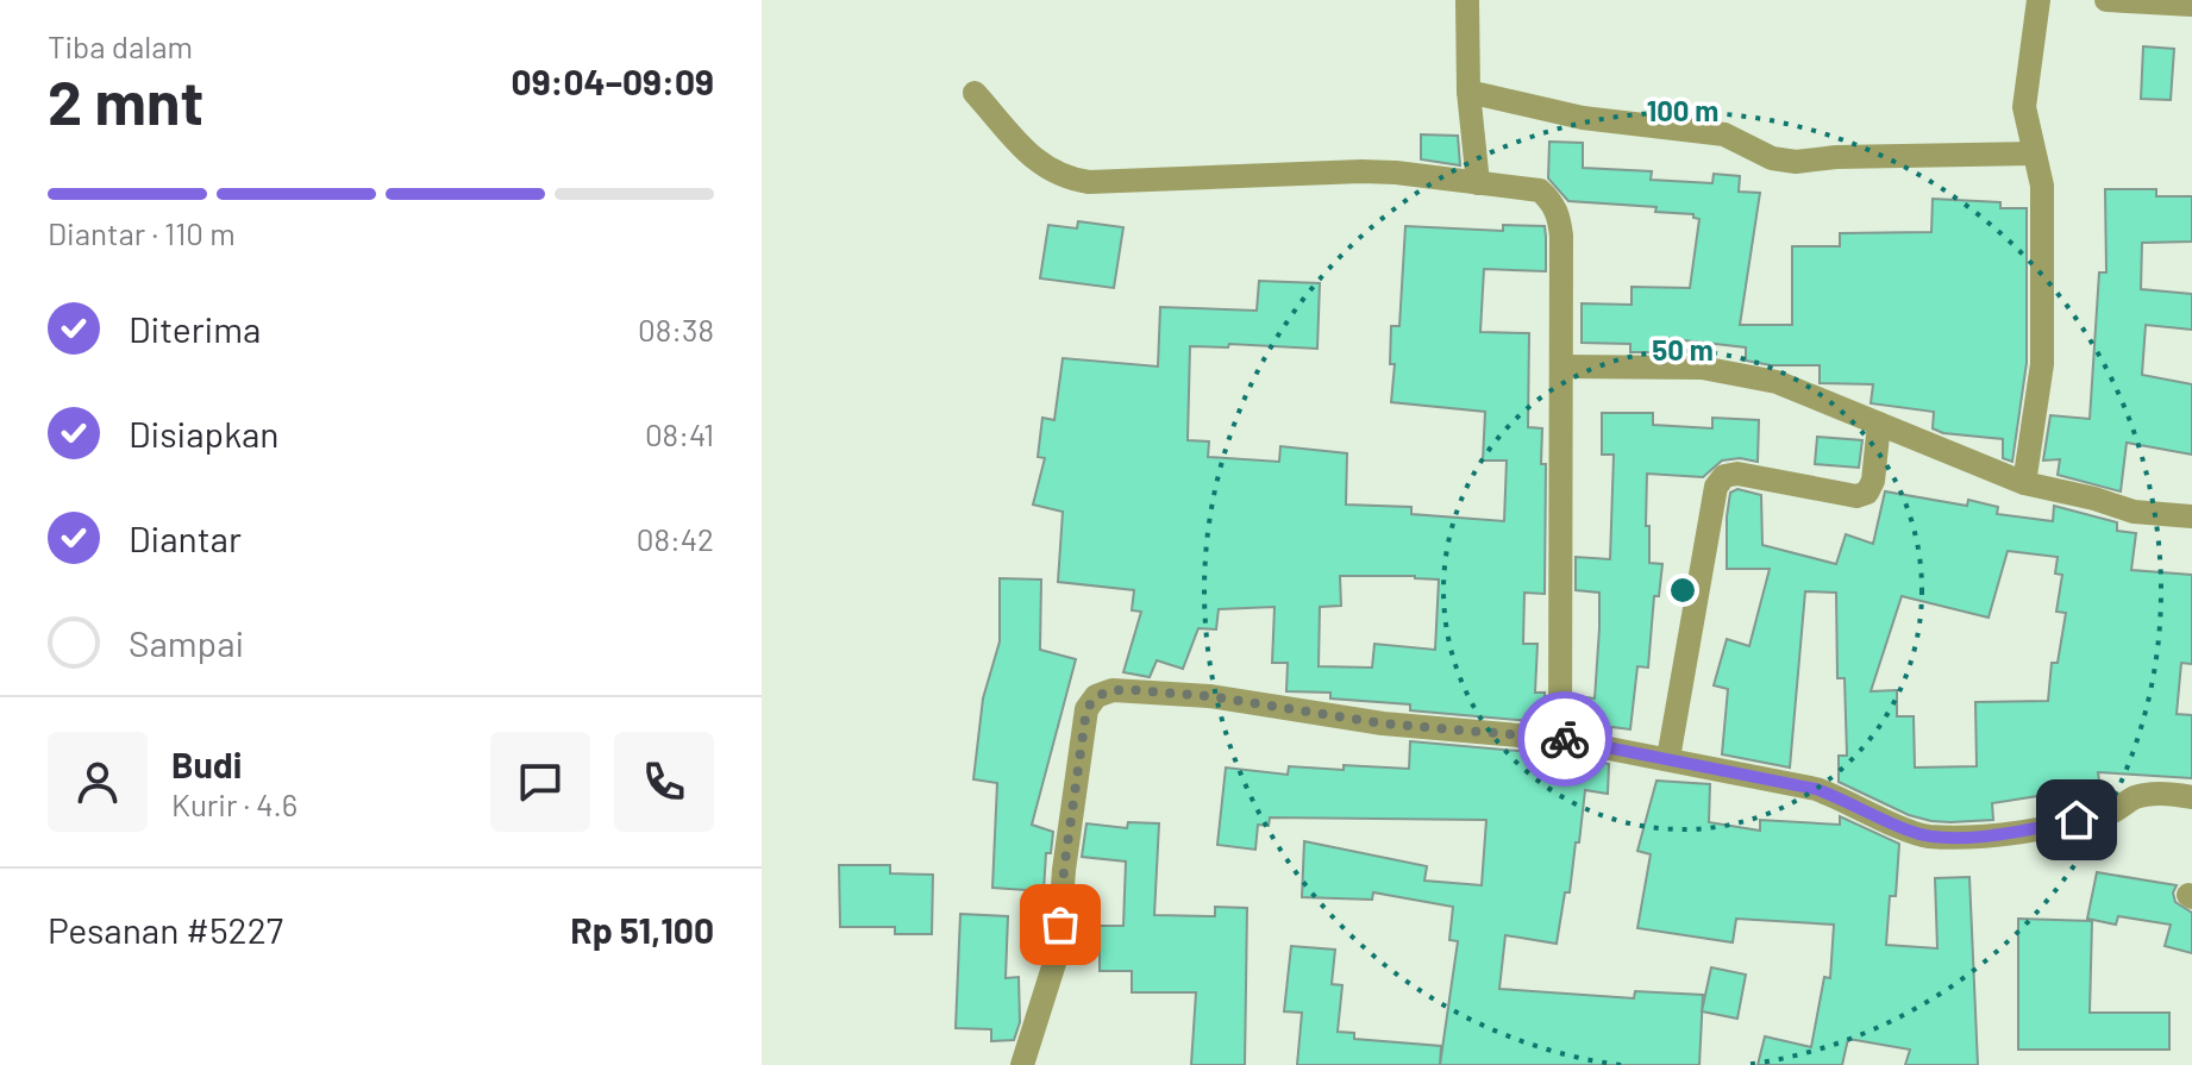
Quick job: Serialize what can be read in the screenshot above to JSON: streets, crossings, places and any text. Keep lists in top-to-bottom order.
{
  "page": {
    "heading": ["2 mnt", "Tiba dalam", "09:04–09:09"],
    "panel": [
      "Budi",
      "Kurir · 4.6",
      "Pesanan #5227",
      "Rp 51,100"
    ],
    "bar": "Diantar · 110 m",
    "list": [
      ["Diterima", "08:38"],
      ["Disiapkan", "08:41"],
      ["Diantar", "08:42"],
      "Sampai"
    ]
  },
  "rings": ["100 m", "50 m"]
}
